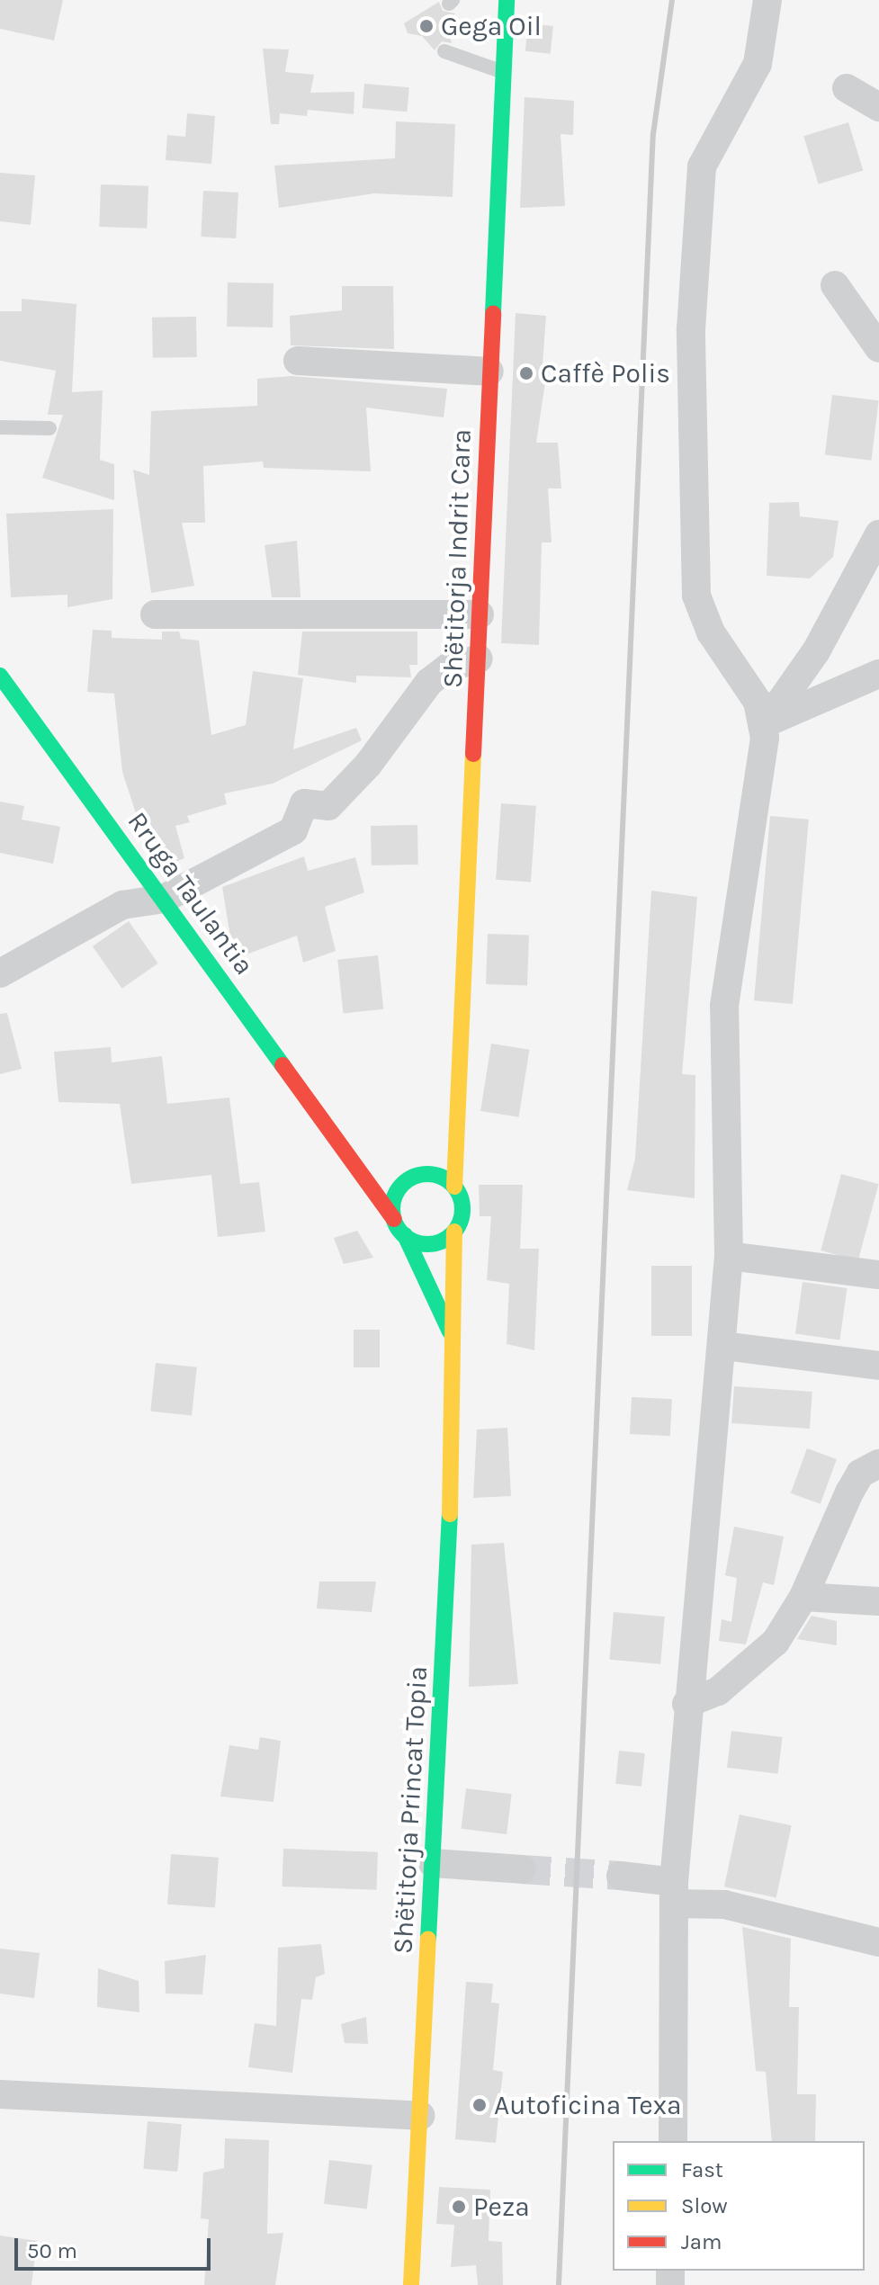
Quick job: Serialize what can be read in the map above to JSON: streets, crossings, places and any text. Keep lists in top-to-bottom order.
{
  "streets": {
    "main road": ["Shëtitorja Indrit Cara", "Rruga Taulantia", "Shëtitorja Princat Topia"]
  },
  "crossings": [
    ["Shëtitorja Indrit Cara", "Rruga Taulantia"],
    ["Shëtitorja Indrit Cara", "Shëtitorja Princat Topia"],
    ["Rruga Taulantia", "Shëtitorja Princat Topia"]
  ],
  "places": [
    "Gega Oil",
    "Caffè Polis",
    "Autoficina Texa",
    "Peza"
  ],
  "legend": ["Fast", "Slow", "Jam"],
  "scale_bar": "50 m"
}
